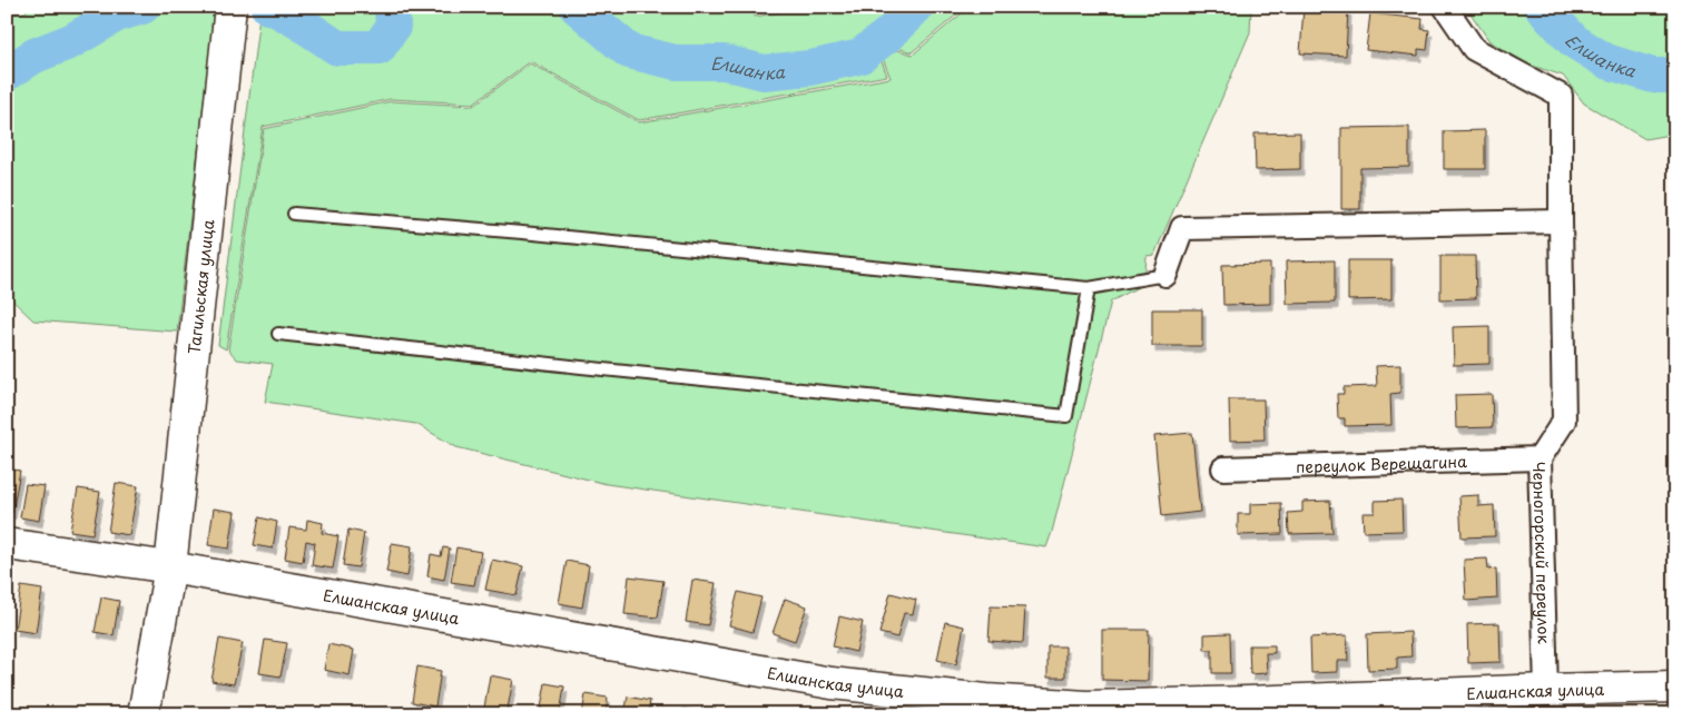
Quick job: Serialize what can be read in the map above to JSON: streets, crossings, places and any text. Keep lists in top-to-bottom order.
{
  "streets": {
    "main road": ["Тагильская улица", "Елшанская улица"],
    "street": ["переулок Верещагина", "Черногорский переулок"]
  },
  "crossings": [
    ["Тагильская улица", "Елшанская улица"],
    ["переулок Верещагина", "Черногорский переулок"],
    ["Черногорский переулок", "Елшанская улица"]
  ],
  "water": ["Елшанка"]
}
